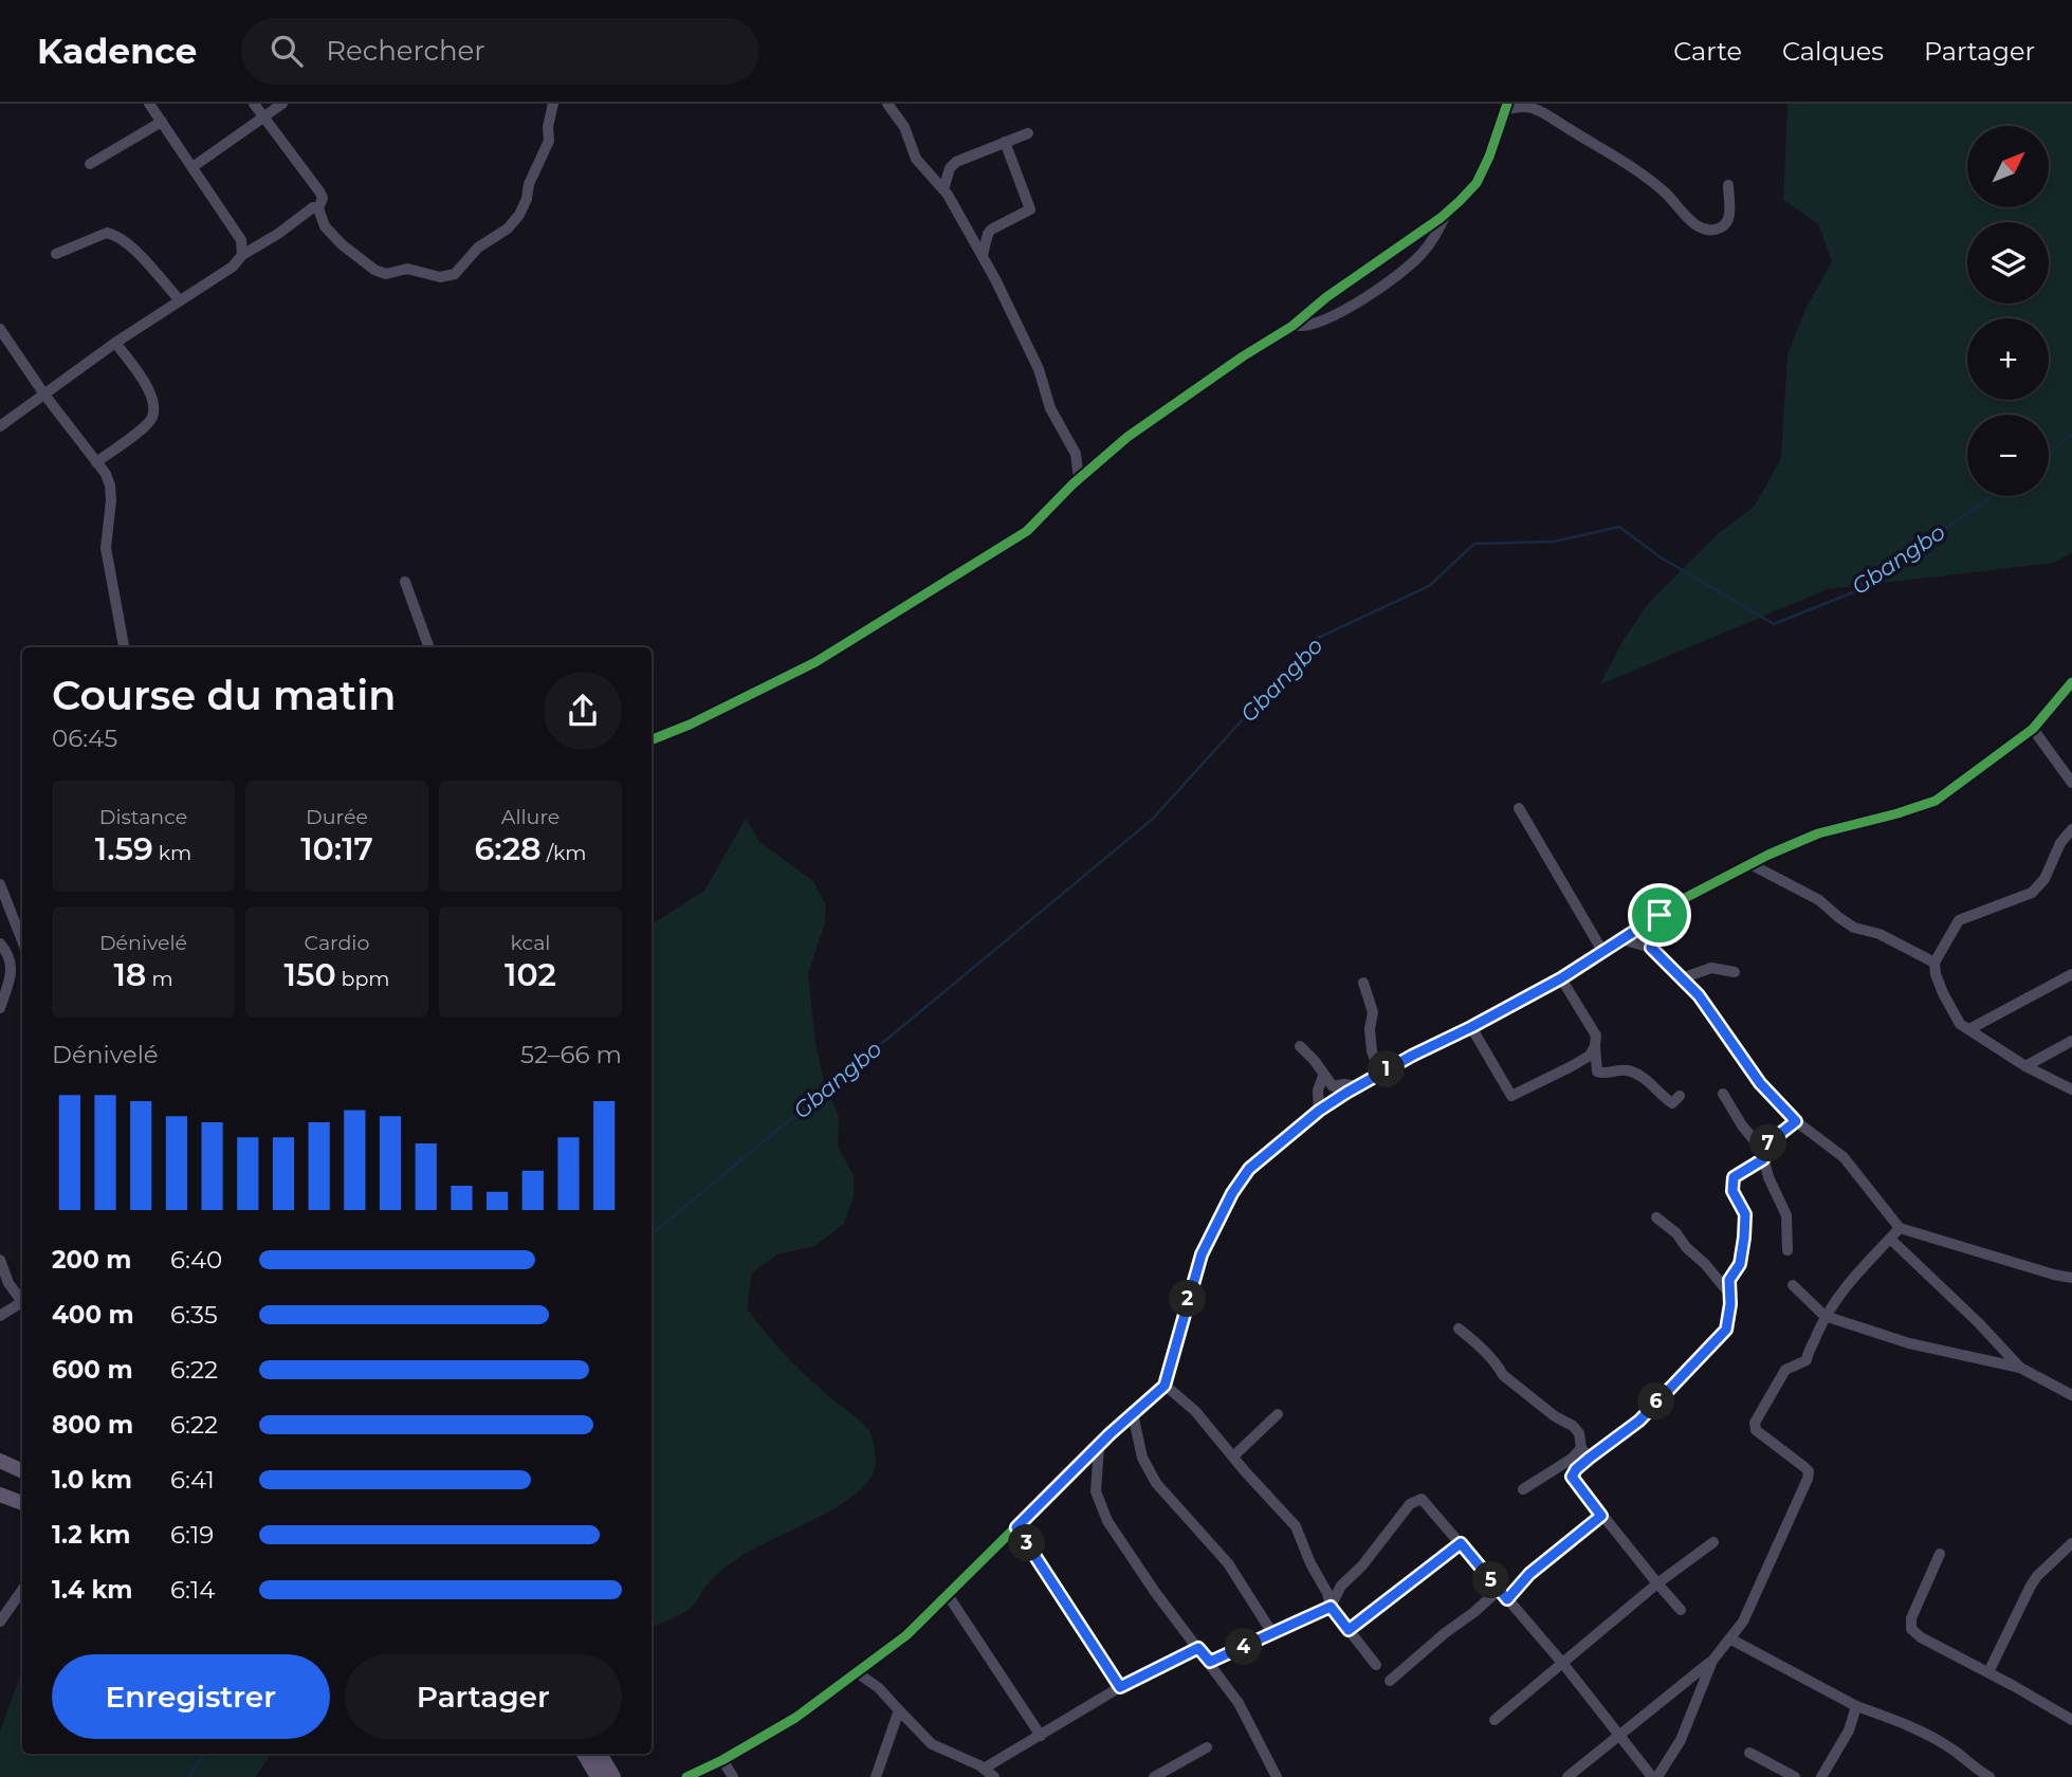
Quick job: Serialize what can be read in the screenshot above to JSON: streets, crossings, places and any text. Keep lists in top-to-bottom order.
{
  "water": ["Gbangbo"],
  "north": "top right",
  "page": {
    "header": "Kadence",
    "search": "Rechercher",
    "nav": ["Carte", "Calques", "Partager"],
    "map_buttons": ["+", "−"],
    "heading": ["Course du matin", "06:45"],
    "stats": [
      ["Distance", "1.59 km"],
      ["Durée", "10:17"],
      ["Allure", "6:28 /km"],
      ["Dénivelé", "18 m"],
      ["Cardio", "150 bpm"],
      ["kcal", "102"]
    ],
    "chart": ["Dénivelé", "52–66 m"],
    "pins": [
      "1",
      "7",
      "2",
      "6",
      "3",
      "5",
      "4"
    ],
    "list": [
      {
        "name": "200 m",
        "note": "6:40"
      },
      {
        "name": "400 m",
        "note": "6:35"
      },
      {
        "name": "600 m",
        "note": "6:22"
      },
      {
        "name": "800 m",
        "note": "6:22"
      },
      {
        "name": "1.0 km",
        "note": "6:41"
      },
      {
        "name": "1.2 km",
        "note": "6:19"
      },
      {
        "name": "1.4 km",
        "note": "6:14"
      }
    ],
    "buttons": ["Enregistrer", "Partager"]
  }
}
